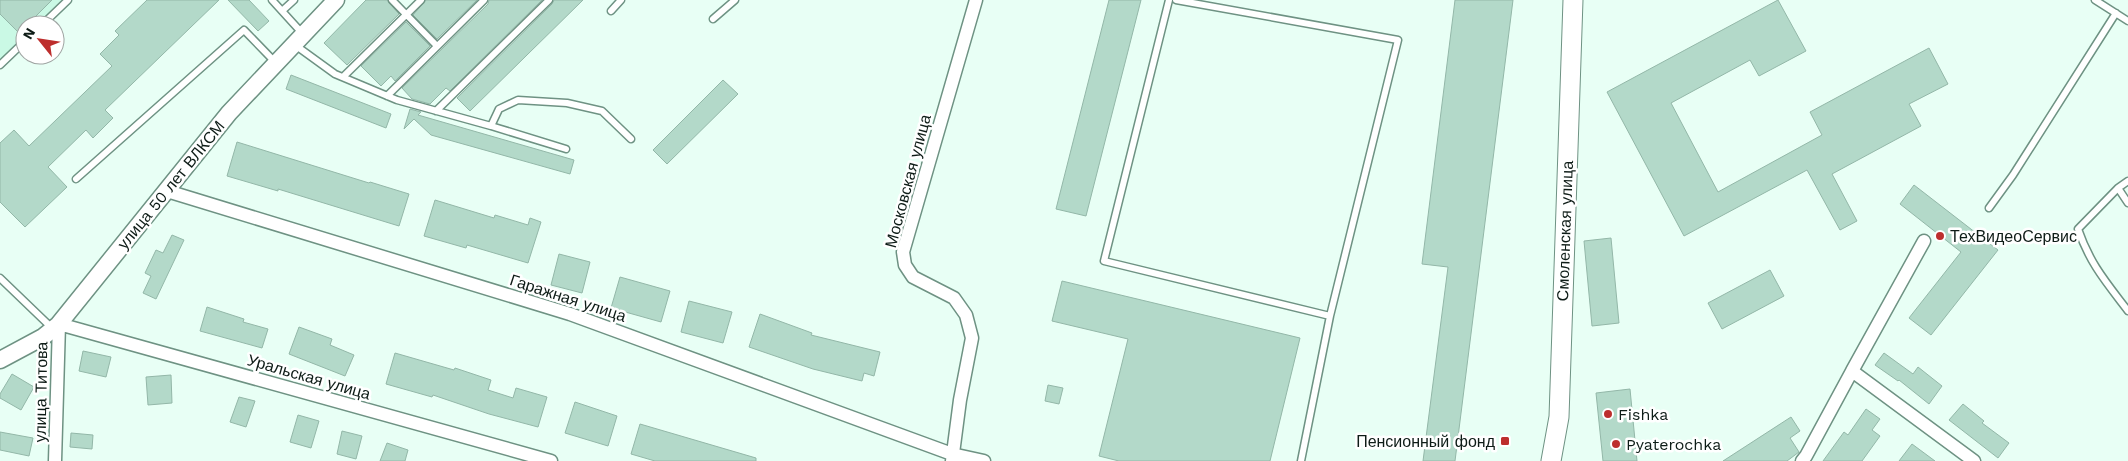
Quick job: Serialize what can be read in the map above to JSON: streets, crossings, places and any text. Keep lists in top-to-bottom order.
{
  "streets": {
    "main road": ["Смоленская улица"],
    "street": [
      "Московская улица",
      "улица 50 лет ВЛКСМ",
      "Гаражная улица",
      "Уральская улица",
      "улица Титова"
    ]
  },
  "crossings": [
    ["Московская улица", "Гаражная улица"],
    ["улица 50 лет ВЛКСМ", "Гаражная улица"],
    ["улица 50 лет ВЛКСМ", "Уральская улица"],
    ["улица 50 лет ВЛКСМ", "улица Титова"],
    ["Уральская улица", "улица Титова"]
  ],
  "places": {
    "other": ["ТехВидеоСервис", "Fishka", "Pyaterochka"],
    "transit": ["Пенсионный фонд"]
  },
  "north": "top left"
}
